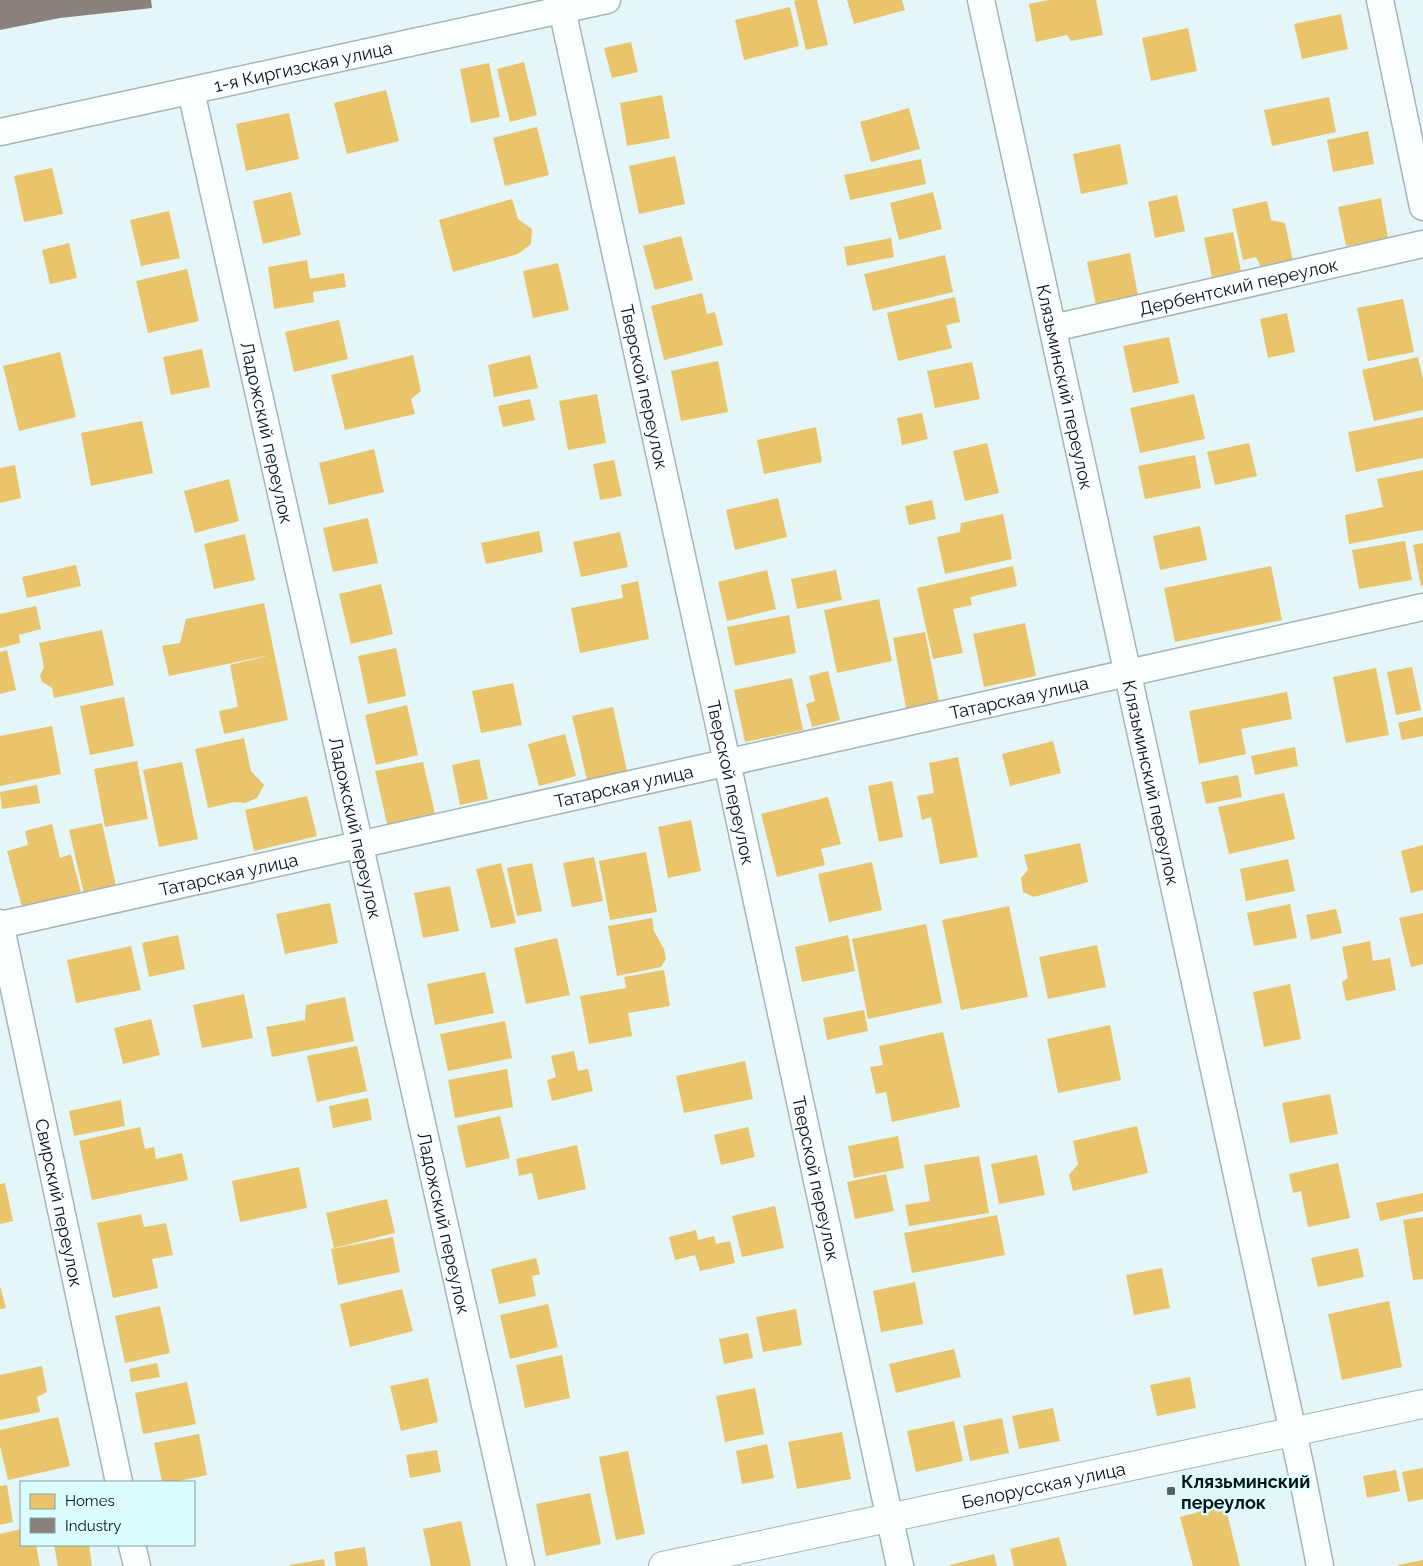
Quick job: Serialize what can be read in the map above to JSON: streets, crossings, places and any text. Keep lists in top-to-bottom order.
{
  "streets": {
    "main road": ["Белорусская улица"],
    "street": [
      "1-я Киргизская улица",
      "Дербентский переулок",
      "Тверской переулок",
      "Клязьминский переулок",
      "Ладожский переулок",
      "Татарская улица",
      "Свирский переулок"
    ]
  },
  "crossings": [
    ["1-я Киргизская улица", "Тверской переулок"],
    ["1-я Киргизская улица", "Ладожский переулок"],
    ["Дербентский переулок", "Клязьминский переулок"],
    ["Тверской переулок", "Татарская улица"],
    ["Тверской переулок", "Белорусская улица"],
    ["Клязьминский переулок", "Татарская улица"],
    ["Клязьминский переулок", "Белорусская улица"],
    ["Ладожский переулок", "Татарская улица"],
    ["Татарская улица", "Свирский переулок"]
  ],
  "places": {
    "transit": ["Клязьминский переулок"]
  },
  "legend": ["Homes", "Industry"]
}
